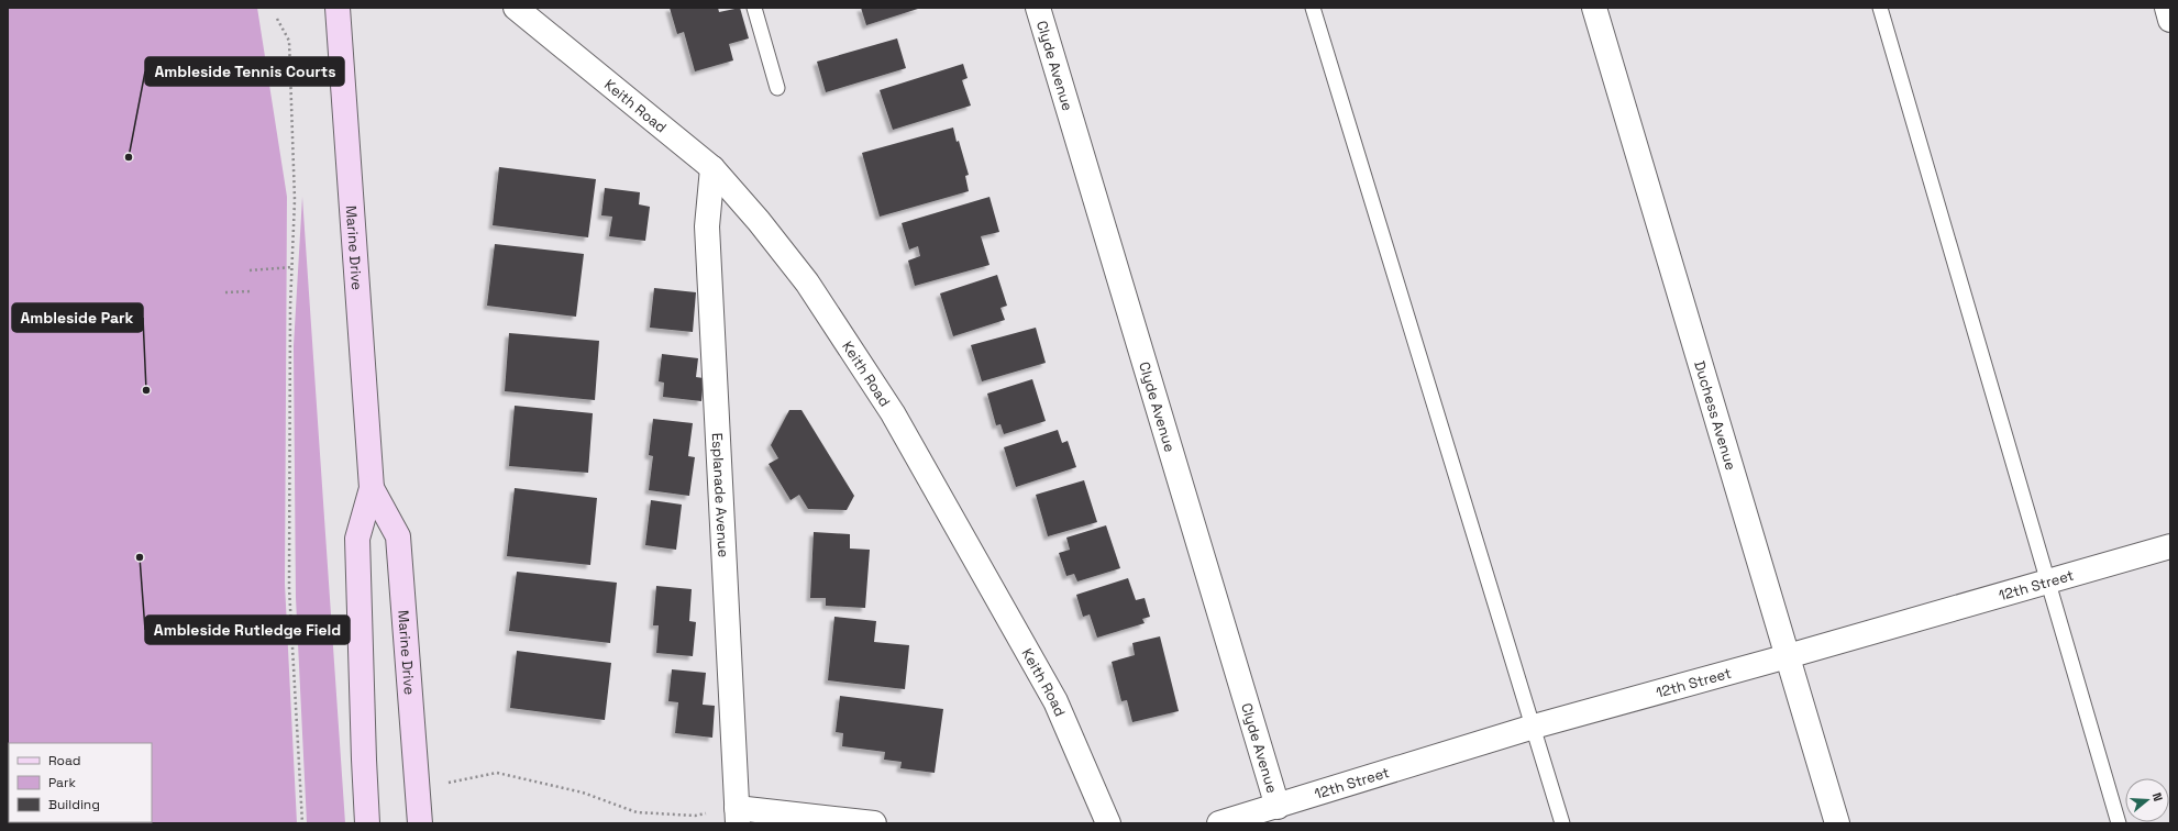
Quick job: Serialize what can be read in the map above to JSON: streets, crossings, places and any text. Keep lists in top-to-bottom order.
{
  "streets": {
    "main road": ["Marine Drive"],
    "street": [
      "Clyde Avenue",
      "Keith Road",
      "Duchess Avenue",
      "Esplanade Avenue",
      "12th Street"
    ]
  },
  "crossings": [
    ["Clyde Avenue", "12th Street"],
    ["Keith Road", "Esplanade Avenue"],
    ["Duchess Avenue", "12th Street"]
  ],
  "places": ["Ambleside Tennis Courts", "Ambleside Park", "Ambleside Rutledge Field"],
  "legend": ["Road", "Park", "Building"],
  "north": "right"
}
